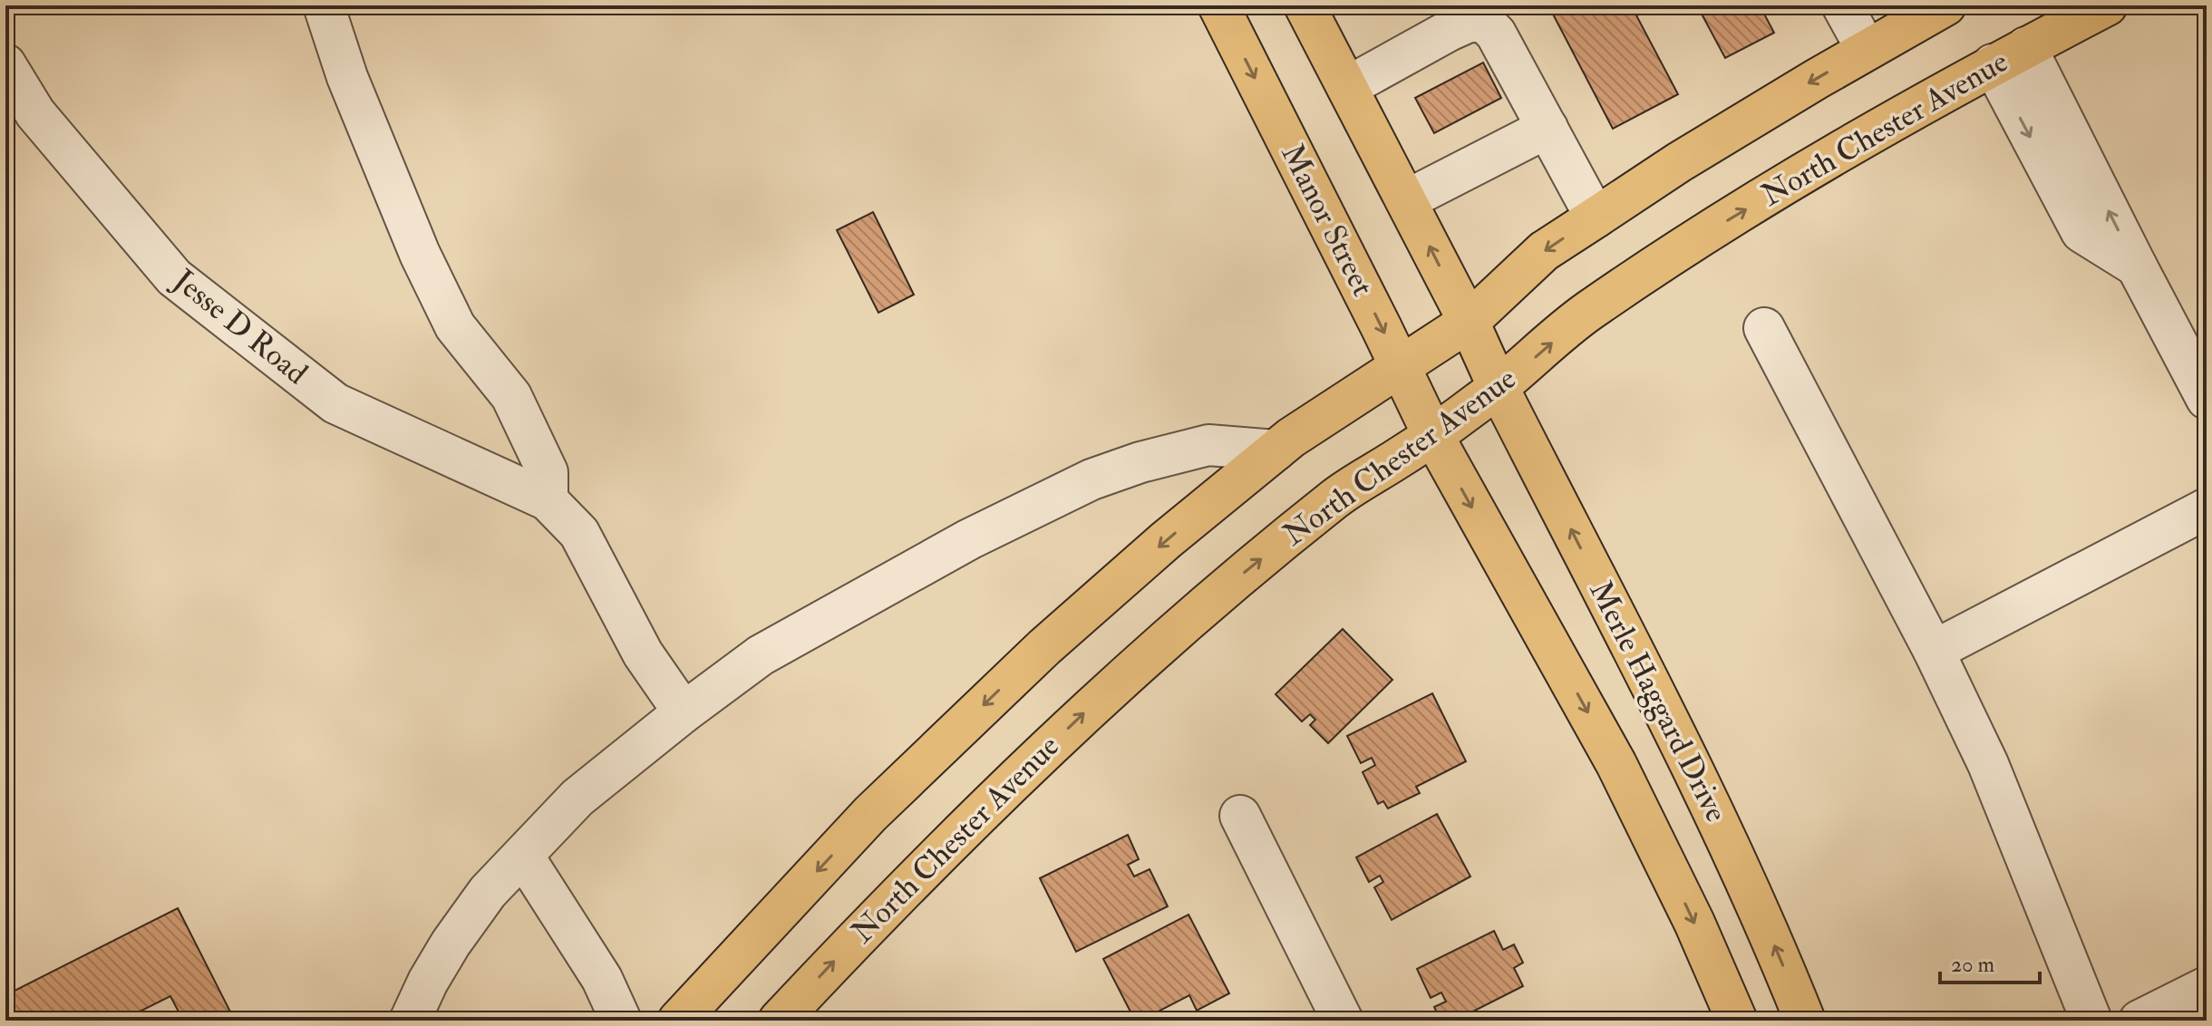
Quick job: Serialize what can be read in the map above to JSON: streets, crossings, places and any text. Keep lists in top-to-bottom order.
{
  "streets": {
    "main road": ["North Chester Avenue", "Manor Street", "Merle Haggard Drive"],
    "street": ["Jesse D Road"]
  },
  "crossings": [
    ["North Chester Avenue", "Manor Street"],
    ["North Chester Avenue", "Merle Haggard Drive"]
  ],
  "scale_bar": "20 m"
}
